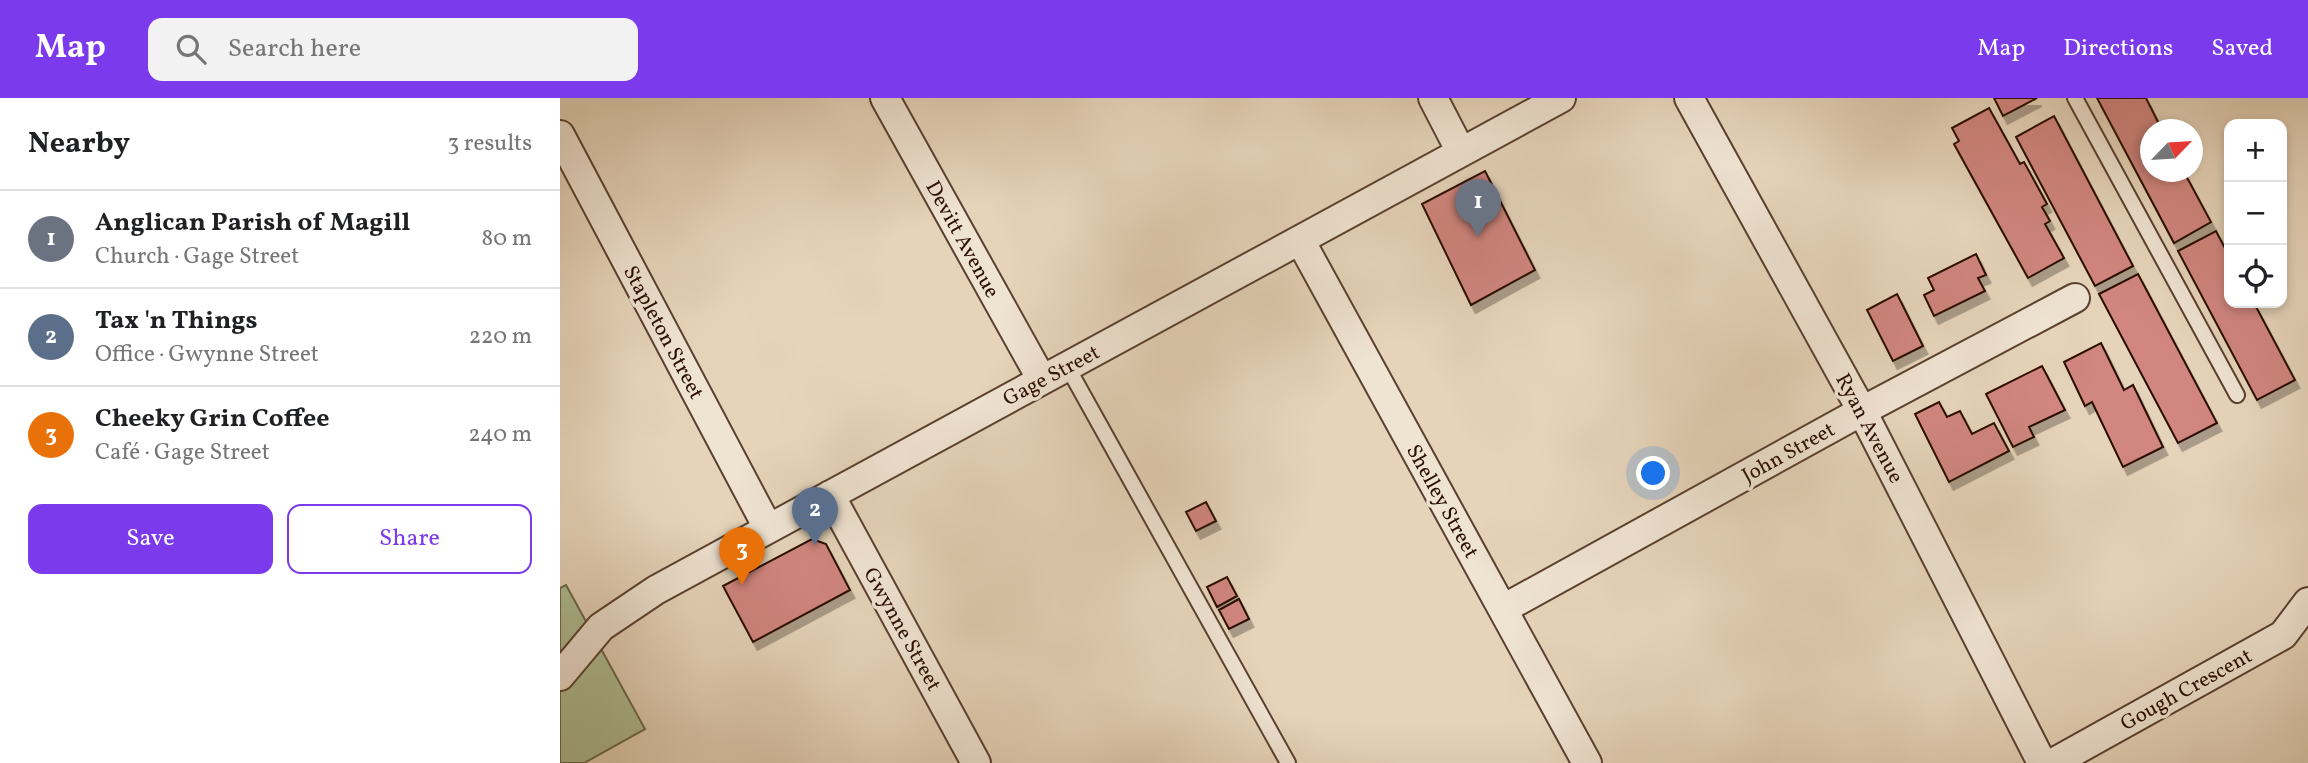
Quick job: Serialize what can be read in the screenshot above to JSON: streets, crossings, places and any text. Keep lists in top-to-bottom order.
{
  "streets": {
    "street": [
      "Devitt Avenue",
      "Stapleton Street",
      "Gage Street",
      "Ryan Avenue",
      "John Street",
      "Shelley Street",
      "Gwynne Street",
      "Gough Crescent"
    ]
  },
  "crossings": [
    ["Devitt Avenue", "Gage Street"],
    ["Stapleton Street", "Gage Street"],
    ["Gage Street", "Shelley Street"],
    ["Gage Street", "Gwynne Street"],
    ["Ryan Avenue", "John Street"],
    ["John Street", "Shelley Street"]
  ],
  "north": "top right",
  "page": {
    "header": "Map",
    "search": "Search here",
    "nav": ["Map", "Directions", "Saved"],
    "heading": ["Nearby", "3 results"],
    "map_buttons": ["+", "−"],
    "pins": ["1", "2", "3"],
    "list": [
      {
        "mark": "1",
        "name": "Anglican Parish of Magill",
        "note": "Church · Gage Street",
        "value": "80 m"
      },
      {
        "mark": "2",
        "name": "Tax 'n Things",
        "note": "Office · Gwynne Street",
        "value": "220 m"
      },
      {
        "mark": "3",
        "name": "Cheeky Grin Coffee",
        "note": "Café · Gage Street",
        "value": "240 m"
      }
    ],
    "buttons": ["Save", "Share"]
  }
}
